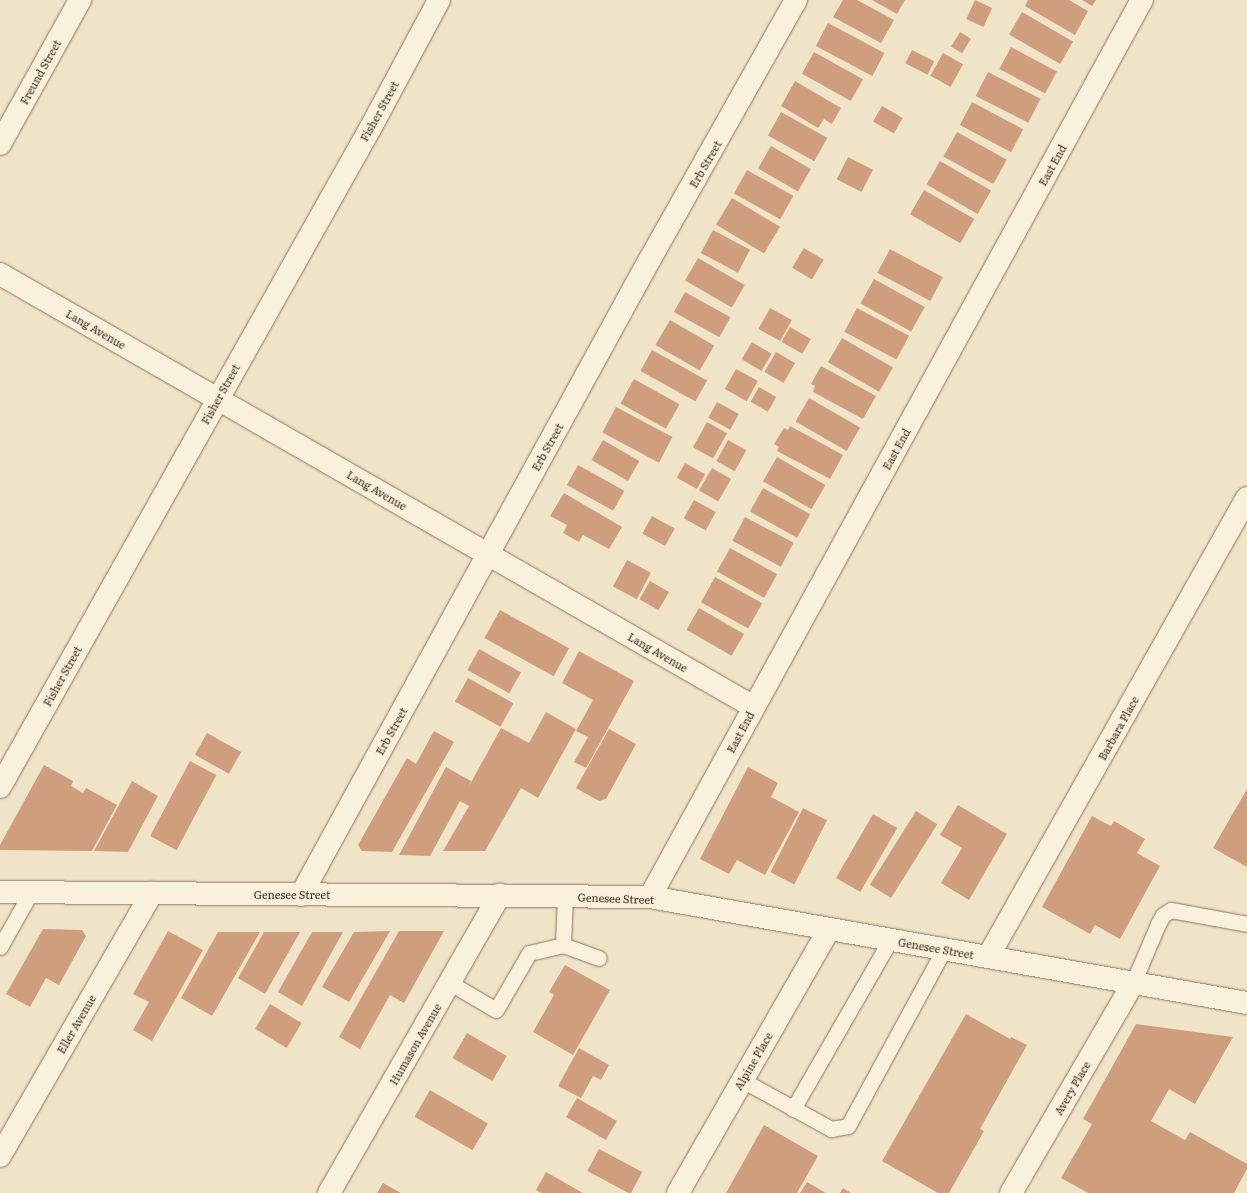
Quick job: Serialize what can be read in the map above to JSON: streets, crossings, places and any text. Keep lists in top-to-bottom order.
{
  "streets": {
    "street": [
      "Freund Street",
      "Fisher Street",
      "Erb Street",
      "East End",
      "Lang Avenue",
      "Barbara Place",
      "Genesee Street",
      "Eller Avenue",
      "Humason Avenue",
      "Alpine Place",
      "Avery Place"
    ]
  },
  "crossings": [
    ["Fisher Street", "Lang Avenue"],
    ["Erb Street", "Lang Avenue"],
    ["Erb Street", "Genesee Street"],
    ["East End", "Lang Avenue"],
    ["East End", "Genesee Street"],
    ["Barbara Place", "Genesee Street"],
    ["Genesee Street", "Eller Avenue"],
    ["Genesee Street", "Humason Avenue"],
    ["Genesee Street", "Alpine Place"],
    ["Genesee Street", "Avery Place"]
  ]
}
